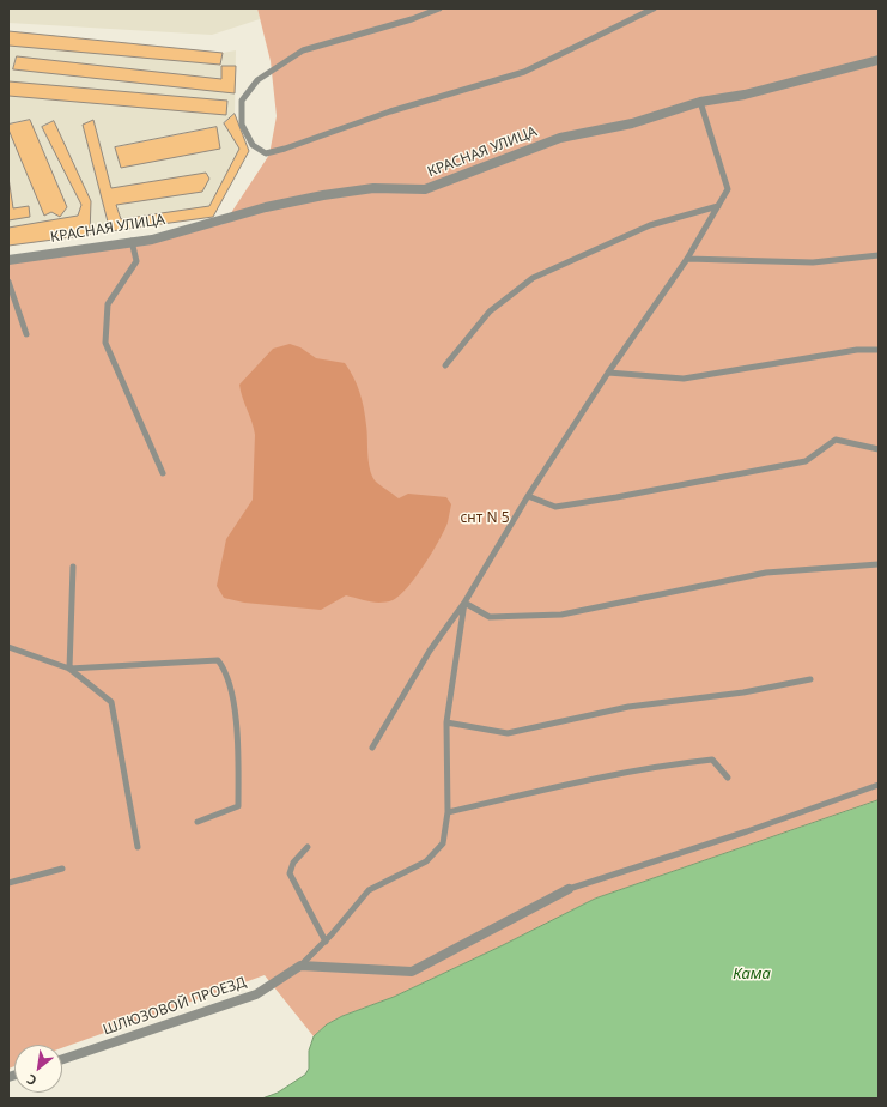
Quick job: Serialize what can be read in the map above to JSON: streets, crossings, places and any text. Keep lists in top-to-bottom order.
{
  "streets": {
    "street": ["КРАСНАЯ УЛИЦА", "ШЛЮЗОВОЙ ПРОЕЗД"]
  },
  "water": ["Кама"],
  "parks": ["снт N 5"],
  "north": "bottom left"
}
